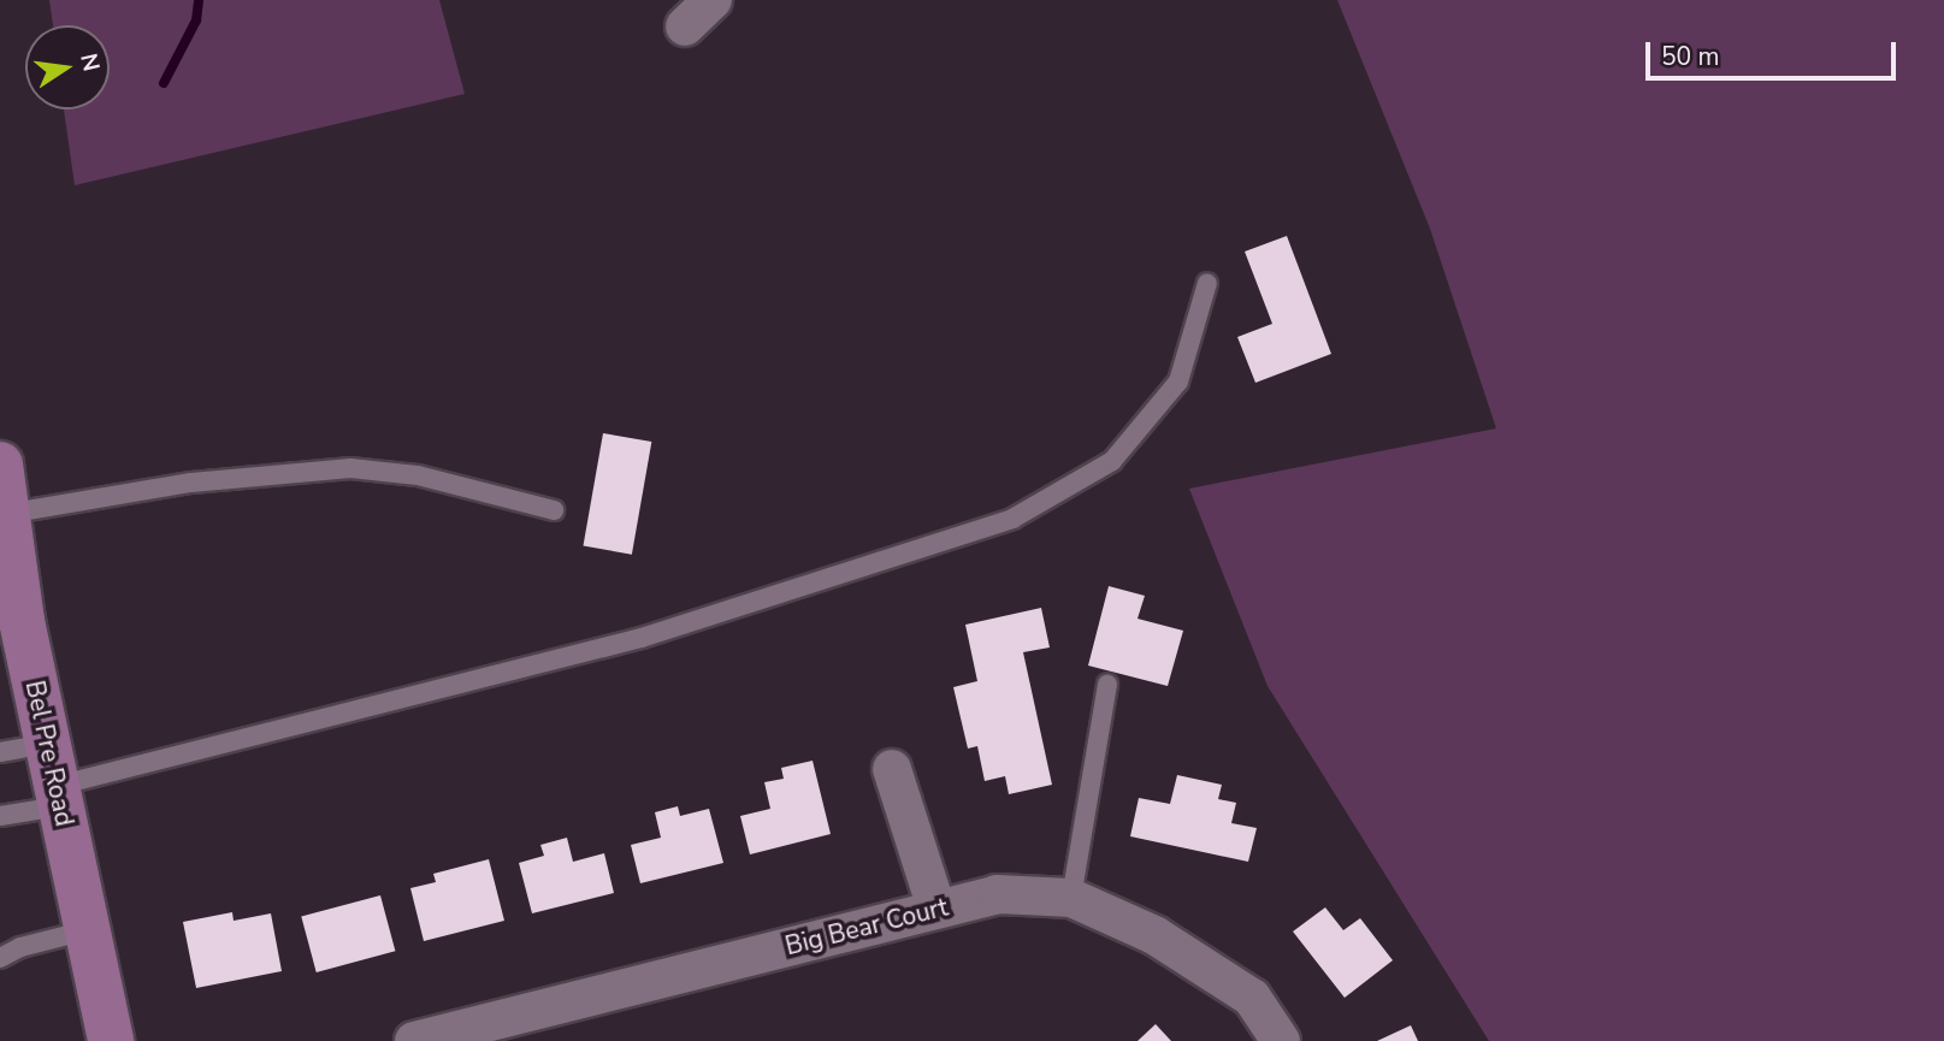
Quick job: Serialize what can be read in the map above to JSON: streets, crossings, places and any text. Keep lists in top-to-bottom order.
{
  "streets": {
    "main road": ["Bel Pre Road"],
    "street": ["Big Bear Court"]
  },
  "scale_bar": "50 m",
  "north": "right"
}
